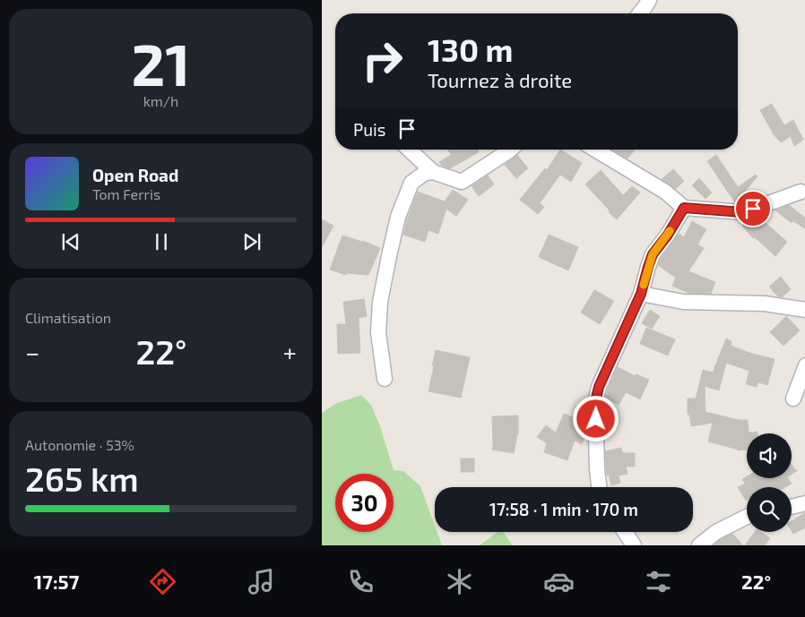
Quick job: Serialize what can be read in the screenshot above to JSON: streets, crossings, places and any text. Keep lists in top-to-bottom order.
{
  "page": {
    "tile": [
      ["21", "km/h"],
      "Climatisation",
      ["Autonomie · 53%", "265 km"]
    ],
    "turn": ["130 m", "Tournez à droite"],
    "then": "Puis",
    "song": ["Open Road", "Tom Ferris"],
    "heat": ["−", "22°", "+"],
    "limit": "30",
    "trip": "17:58 · 1 min · 170 m",
    "tabs": ["17:57", "22°"]
  }
}
